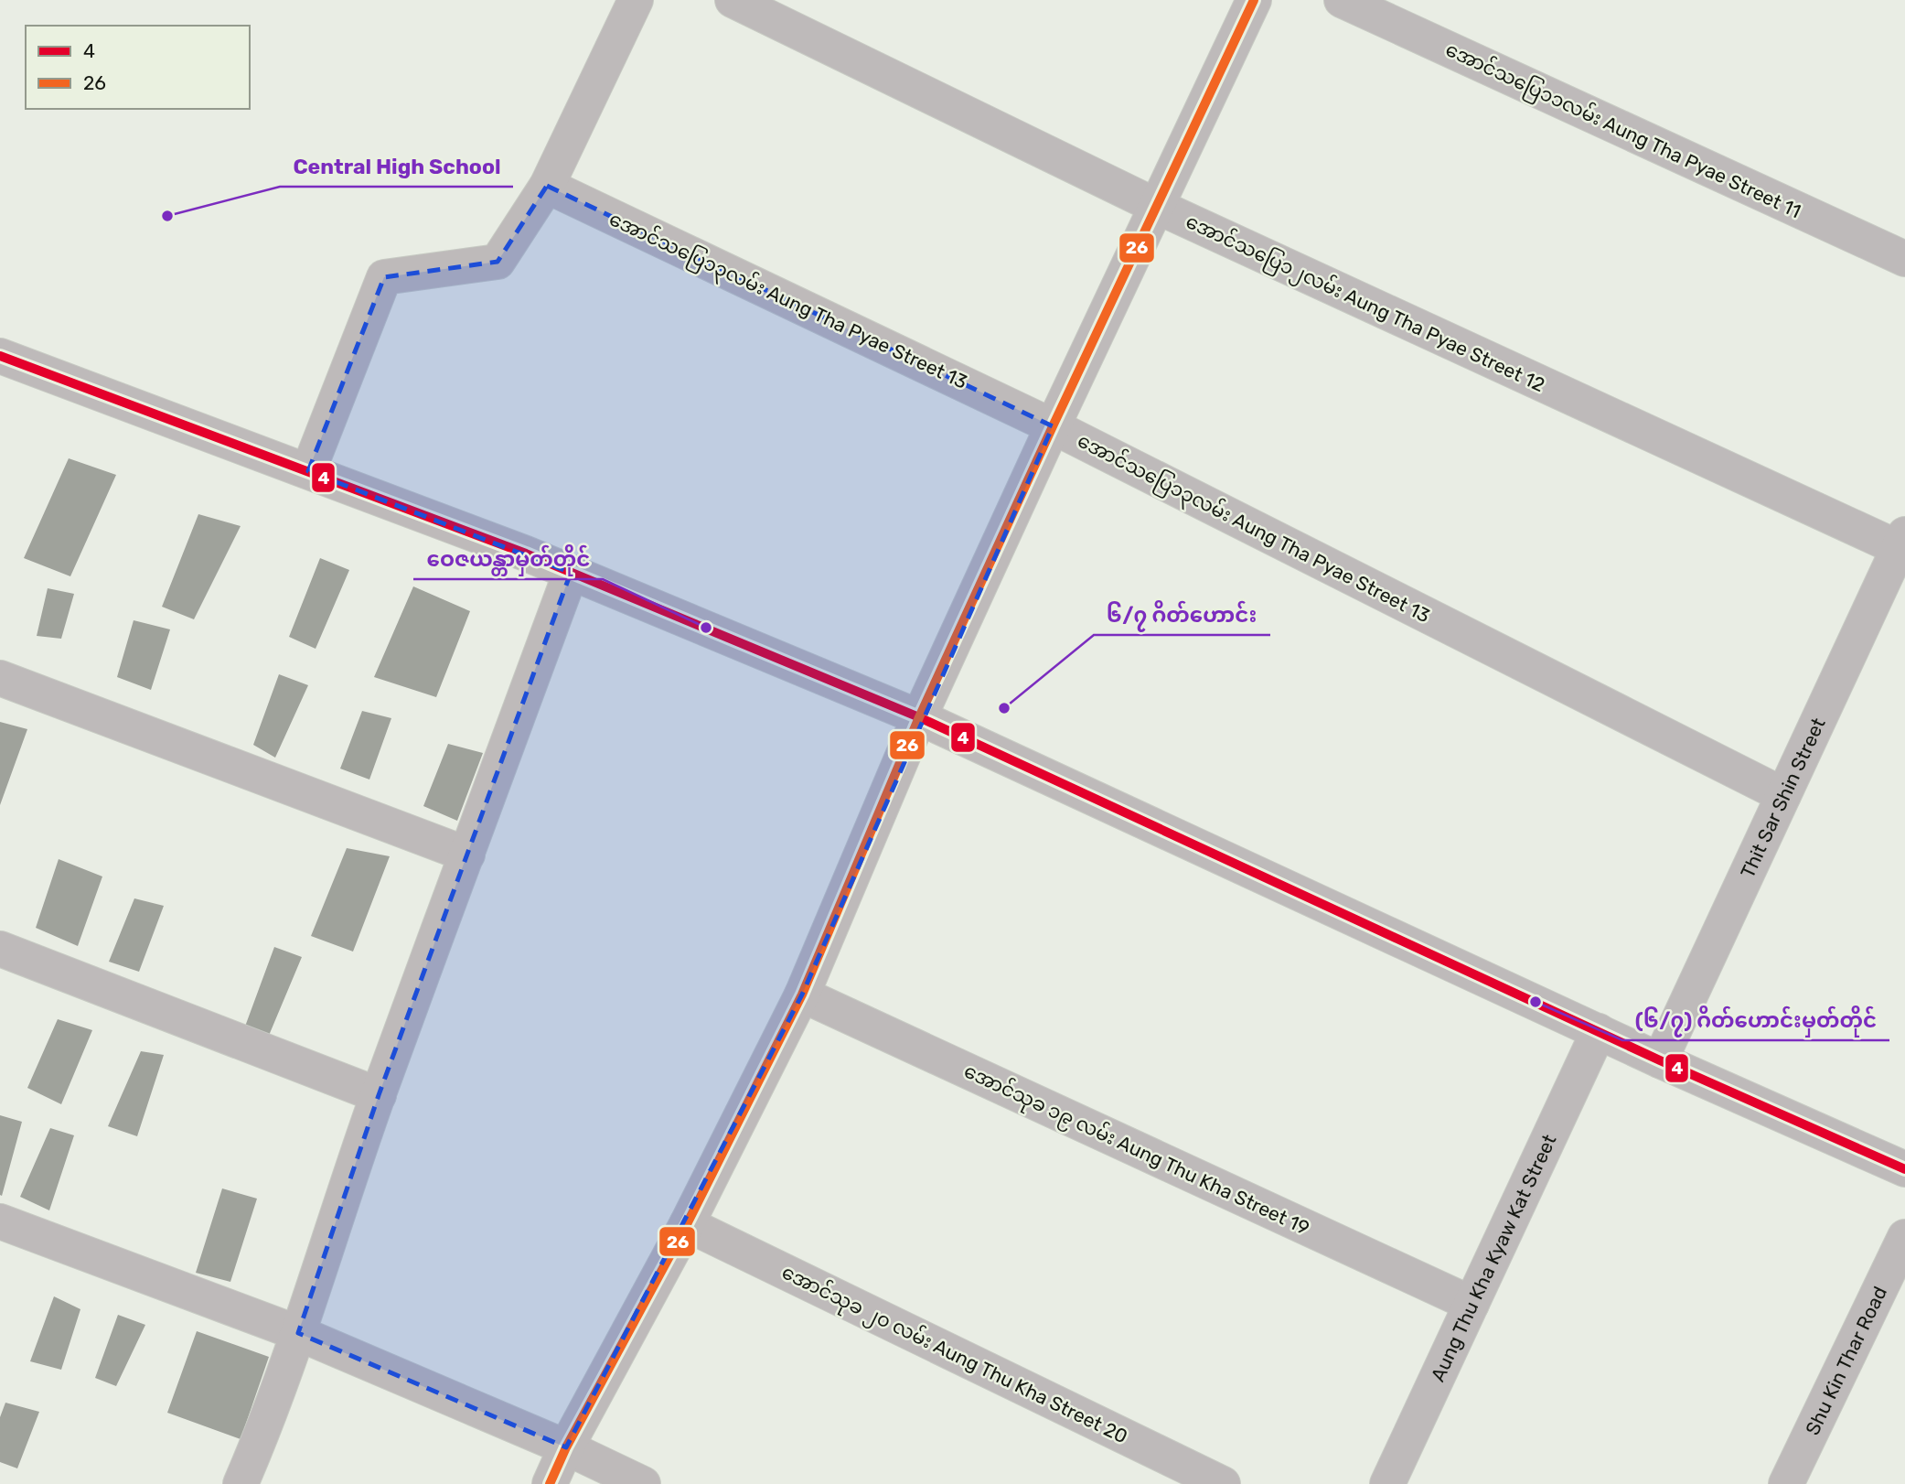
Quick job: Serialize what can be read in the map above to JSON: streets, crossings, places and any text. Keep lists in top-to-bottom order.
{
  "streets": {
    "street": [
      "အောင်သပြေ၁၁လမ်း Aung Tha Pyae Street 11",
      "အောင်သပြေ၁၃လမ်း Aung Tha Pyae Street 13",
      "အောင်သပြေ၁၂လမ်း Aung Tha Pyae Street 12",
      "Thit Sar Shin Street",
      "အောင်သုခ ၁၉ လမ်း Aung Thu Kha Street 19",
      "Aung Thu Kha Kyaw Kat Street",
      "အောင်သုခ ၂၀ လမ်း Aung Thu Kha Street 20",
      "Shu Kin Thar Road"
    ]
  },
  "crossings": [
    ["အောင်သပြေ၁၃လမ်း Aung Tha Pyae Street 13", "Thit Sar Shin Street"],
    ["အောင်သပြေ၁၂လမ်း Aung Tha Pyae Street 12", "Thit Sar Shin Street"],
    ["အောင်သုခ ၁၉ လမ်း Aung Thu Kha Street 19", "Aung Thu Kha Kyaw Kat Street"]
  ],
  "places": [
    "Central High School",
    "ဝေဇယန္တာမှတ်တိုင်",
    "၆/၇ ဂိတ်ဟောင်း",
    "(၆/၇) ဂိတ်ဟောင်းမှတ်တိုင်"
  ],
  "lines": ["transit line 26", "transit line 4"],
  "legend": ["4", "26"]
}
